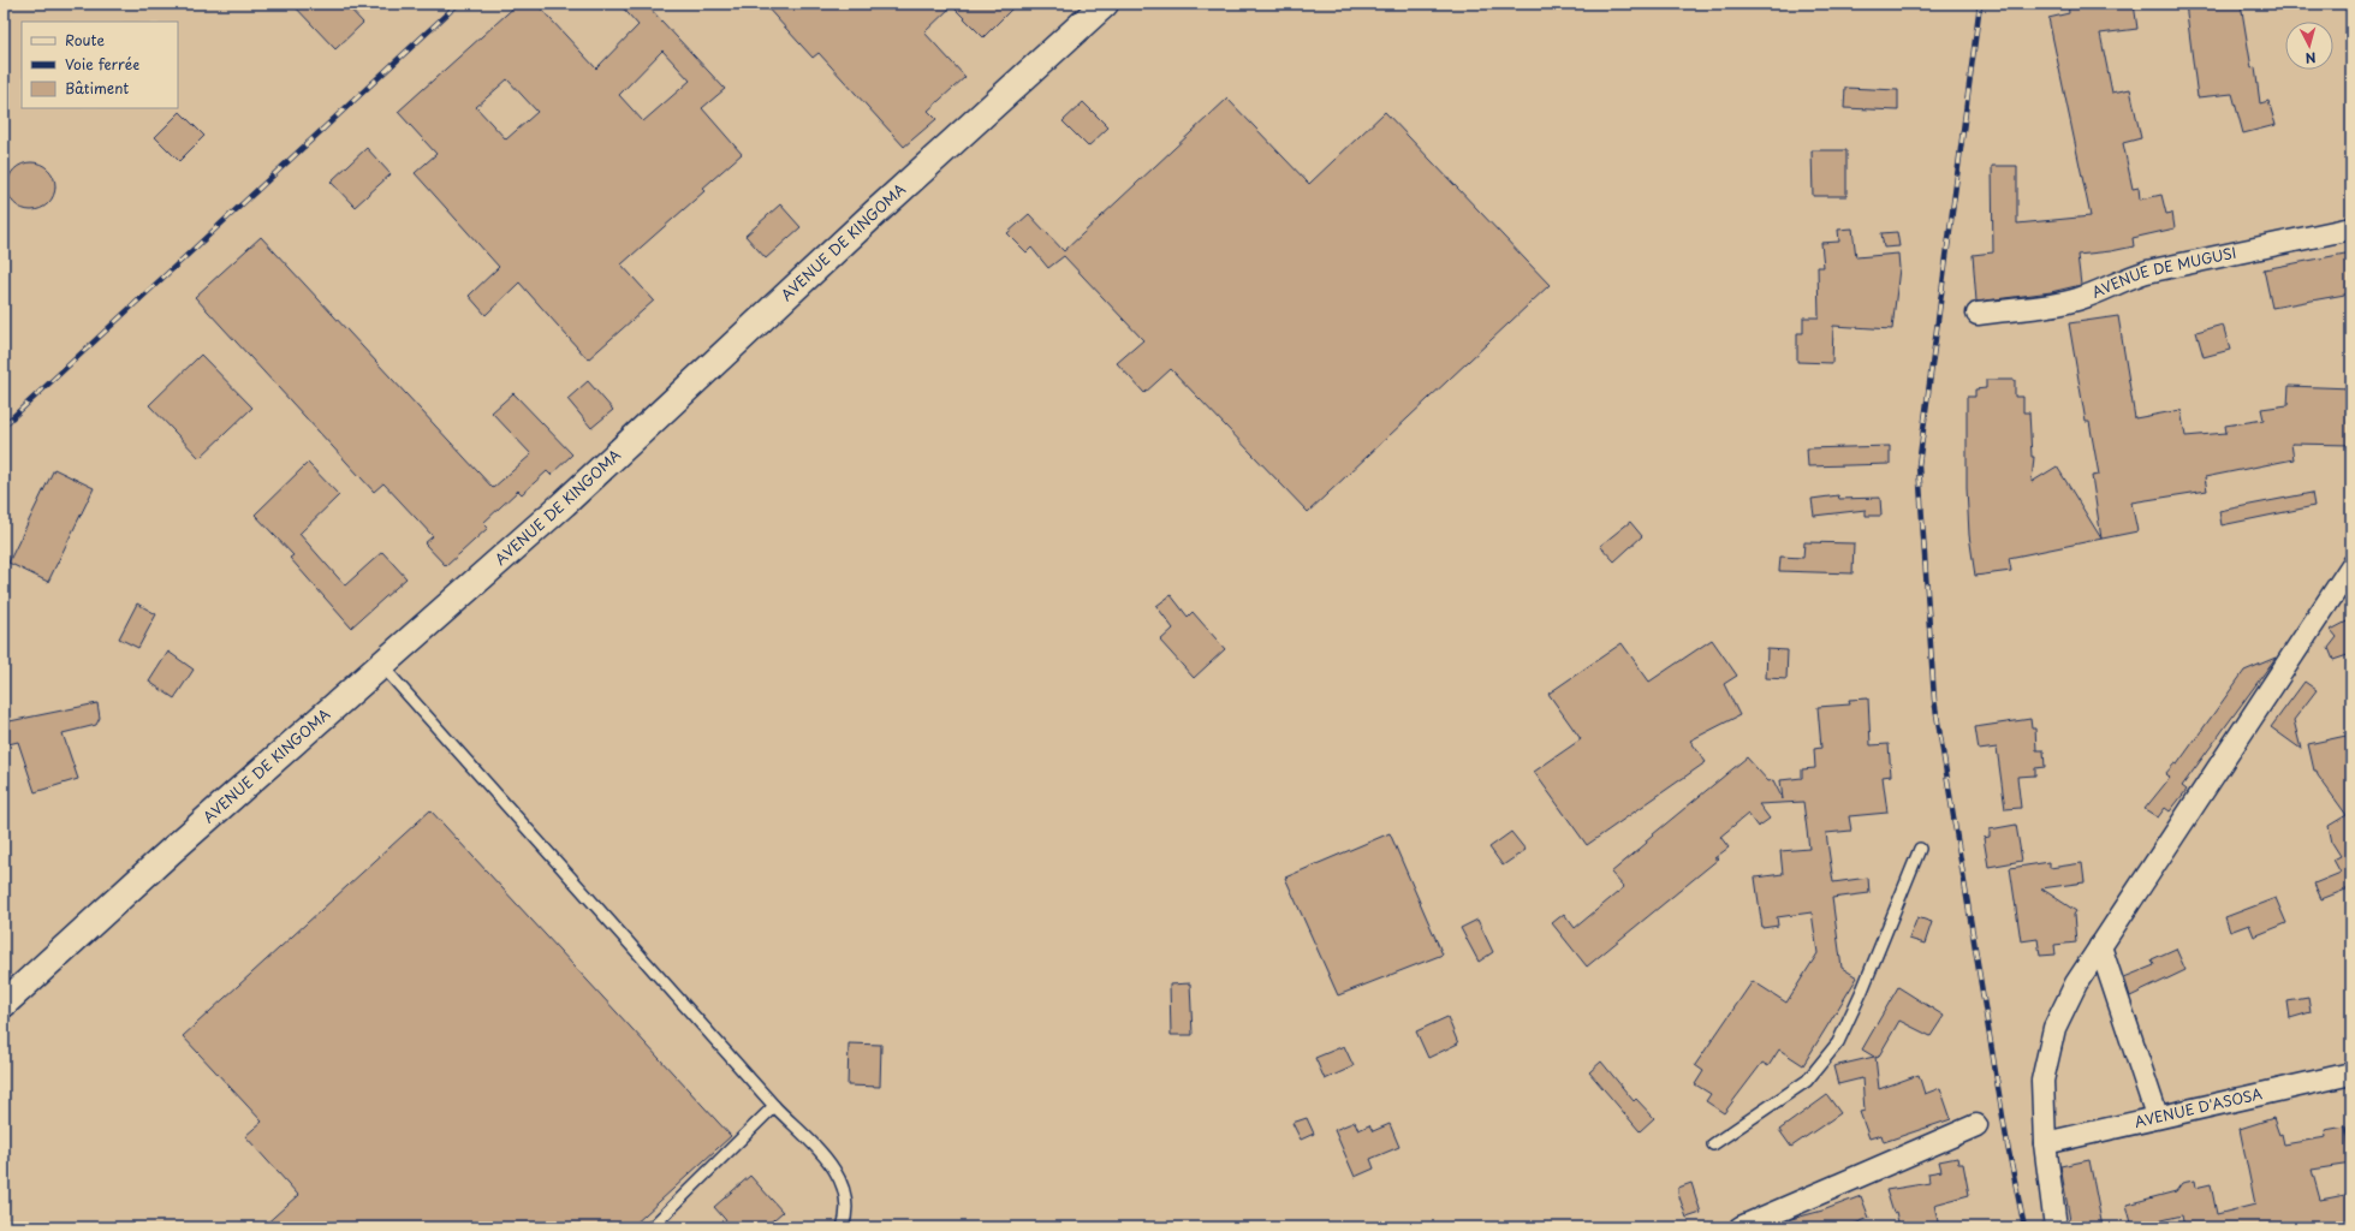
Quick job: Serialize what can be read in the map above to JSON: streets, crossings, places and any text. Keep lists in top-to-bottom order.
{
  "streets": {
    "street": ["AVENUE DE KINGOMA", "AVENUE DE MUGUSI", "AVENUE D'ASOSA"]
  },
  "legend": ["Route", "Voie ferrée", "Bâtiment"],
  "north": "bottom"
}
